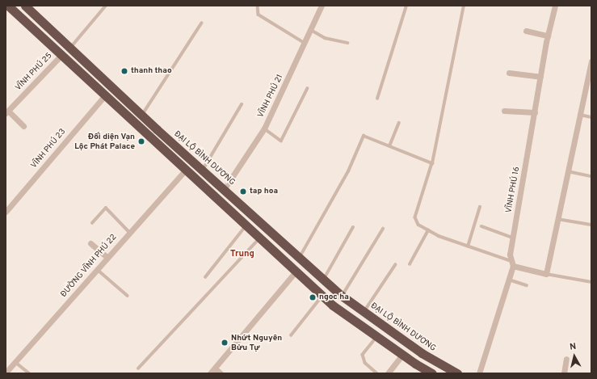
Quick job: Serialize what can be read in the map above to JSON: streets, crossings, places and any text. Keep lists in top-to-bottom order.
{
  "streets": {
    "highway": ["ĐẠI LỘ BÌNH DƯƠNG"],
    "street": [
      "VĨNH PHÚ 25",
      "VĨNH PHÚ 21",
      "VĨNH PHÚ 23",
      "VĨNH PHÚ 16",
      "ĐƯỜNG VĨNH PHÚ 22"
    ]
  },
  "crossings": [
    ["VĨNH PHÚ 21", "ĐẠI LỘ BÌNH DƯƠNG"]
  ],
  "districts": ["Trung"],
  "places": [
    "thanh thao",
    "Đối diện Vạn Lộc Phát Palace",
    "tap hoa",
    "ngoc ha",
    "Nhứt Nguyên Bửu Tự"
  ],
  "north": "top"
}
